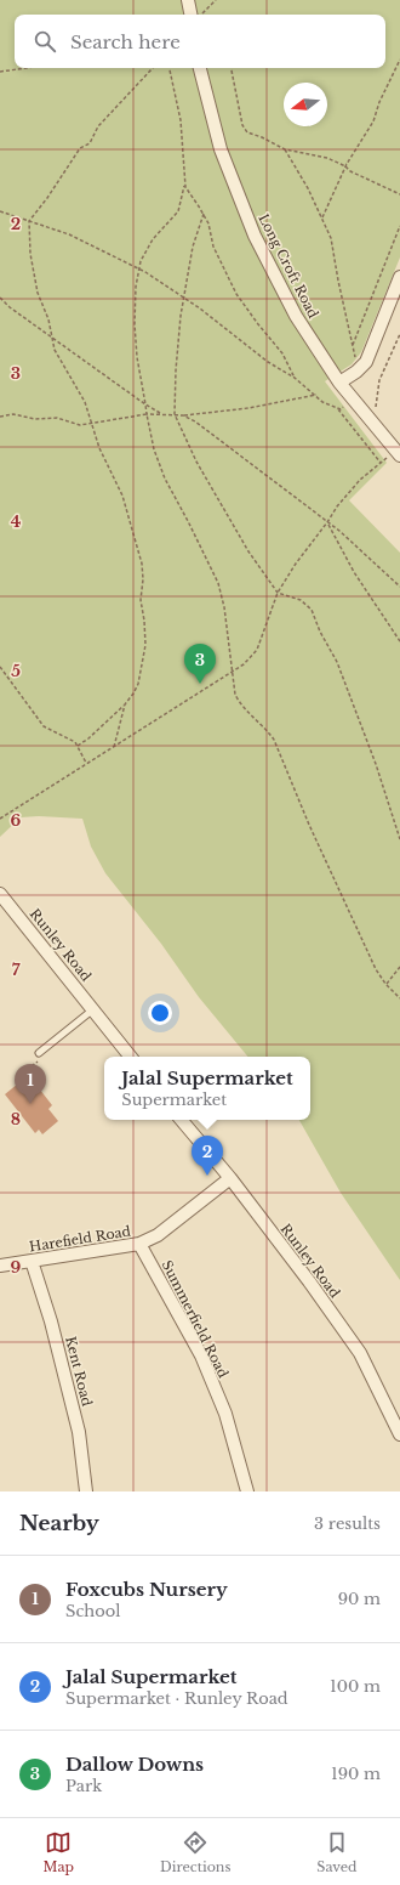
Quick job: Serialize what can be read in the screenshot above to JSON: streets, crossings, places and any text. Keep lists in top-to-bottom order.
{
  "streets": {
    "street": [
      "Long Croft Road",
      "Runley Road",
      "Harefield Road",
      "Summerfield Road",
      "Kent Road"
    ]
  },
  "crossings": [
    ["Runley Road", "Harefield Road"],
    ["Harefield Road", "Summerfield Road"],
    ["Harefield Road", "Kent Road"]
  ],
  "north": "left",
  "page": {
    "search": "Search here",
    "pins": ["3", "1", "2"],
    "popup": ["Jalal Supermarket", "Supermarket"],
    "heading": ["Nearby", "3 results"],
    "list": [
      {
        "mark": "1",
        "name": "Foxcubs Nursery",
        "note": "School",
        "value": "90 m"
      },
      {
        "mark": "2",
        "name": "Jalal Supermarket",
        "note": "Supermarket · Runley Road",
        "value": "100 m"
      },
      {
        "mark": "3",
        "name": "Dallow Downs",
        "note": "Park",
        "value": "190 m"
      }
    ],
    "nav": ["Map", "Directions", "Saved"]
  },
  "grid": {
    "rows": [
      "2",
      "3",
      "4",
      "5",
      "6",
      "7",
      "8",
      "9"
    ]
  }
}
